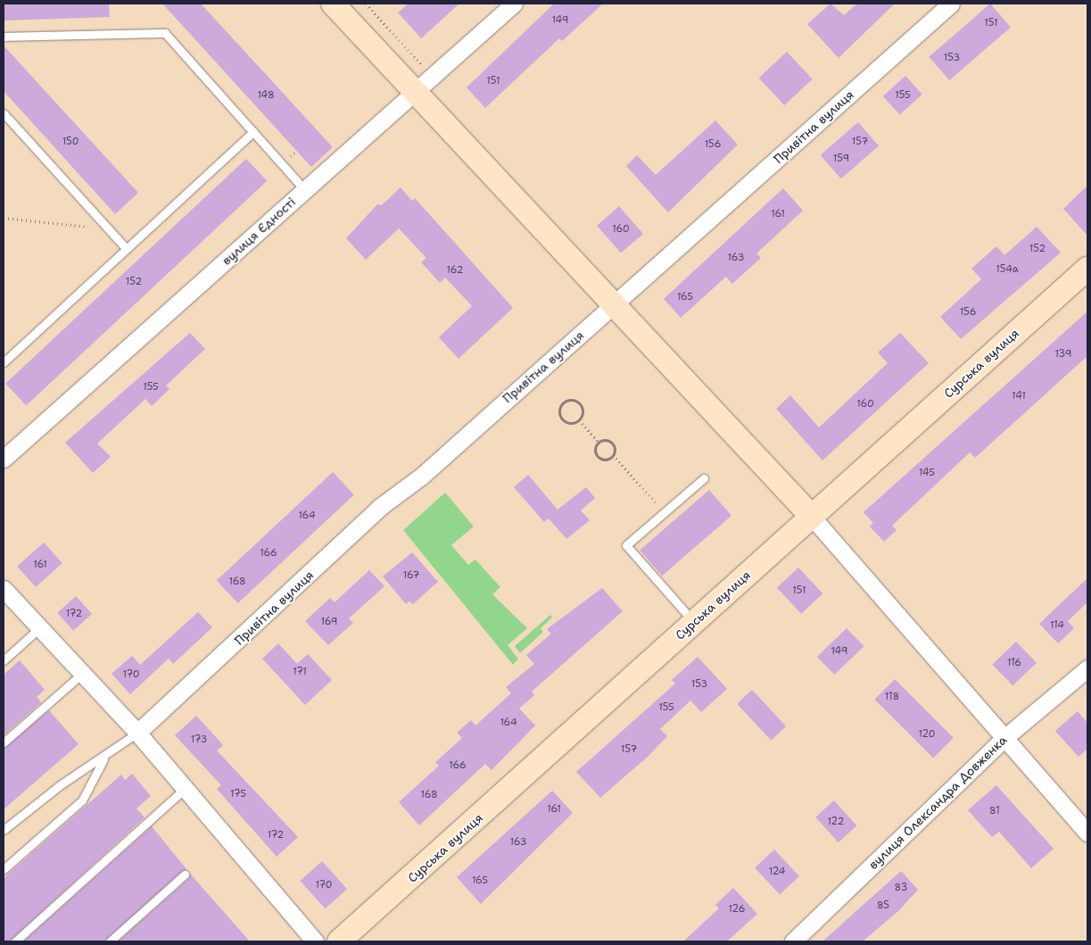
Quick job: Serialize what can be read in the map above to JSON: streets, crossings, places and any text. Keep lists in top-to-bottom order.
{
  "streets": {
    "street": [
      "Привітна вулиця",
      "вулиця Єдності",
      "Сурська вулиця",
      "вулиця Олександра Довженка"
    ]
  },
  "house_numbers": [
    "149",
    "151",
    "153",
    "151",
    "148",
    "155",
    "150",
    "157",
    "156",
    "159",
    "161",
    "160",
    "152",
    "163",
    "154а",
    "162",
    "152",
    "165",
    "156",
    "139",
    "155",
    "141",
    "160",
    "145",
    "164",
    "166",
    "161",
    "167",
    "168",
    "151",
    "172",
    "169",
    "114",
    "149",
    "116",
    "171",
    "170",
    "153",
    "118",
    "155",
    "164",
    "120",
    "173",
    "157",
    "166",
    "175",
    "168",
    "161",
    "81",
    "122",
    "172",
    "163",
    "124",
    "165",
    "170",
    "83",
    "85",
    "126"
  ]
}
